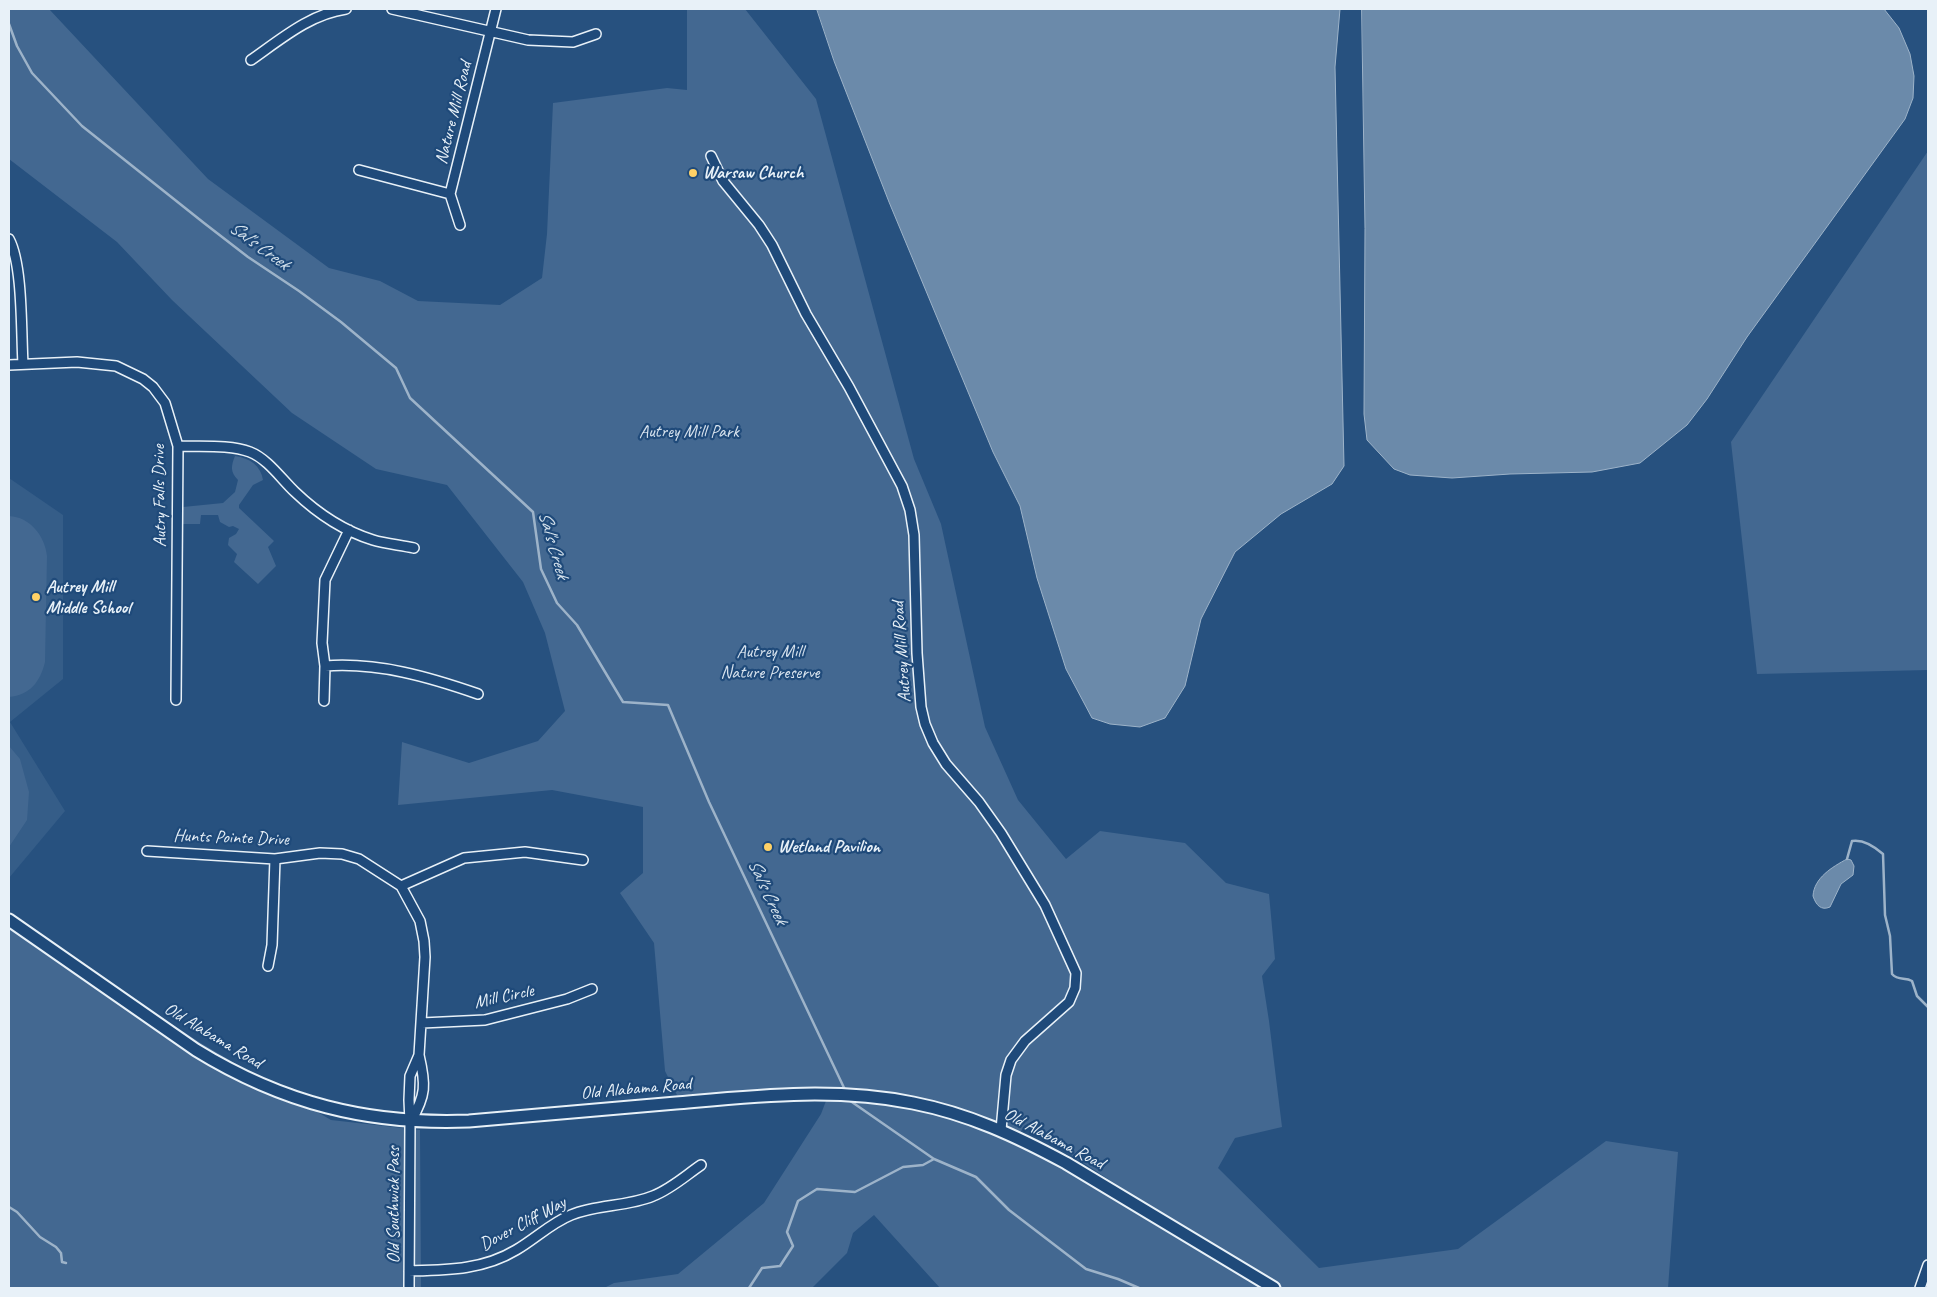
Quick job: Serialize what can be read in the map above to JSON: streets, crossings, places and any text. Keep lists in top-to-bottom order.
{
  "streets": {
    "main road": ["Old Alabama Road"],
    "street": [
      "Nature Mill Road",
      "Autry Falls Drive",
      "Autrey Mill Road",
      "Hunts Pointe Drive",
      "Mill Circle",
      "Old Southwick Pass",
      "Dover Cliff Way"
    ]
  },
  "crossings": [
    ["Autrey Mill Road", "Old Alabama Road"],
    ["Hunts Pointe Drive", "Mill Circle"],
    ["Hunts Pointe Drive", "Old Alabama Road"],
    ["Hunts Pointe Drive", "Old Southwick Pass"],
    ["Old Alabama Road", "Old Southwick Pass"],
    ["Old Southwick Pass", "Dover Cliff Way"]
  ],
  "water": ["Sal's Creek"],
  "parks": ["Autrey Mill Park", "Autrey Mill Nature Preserve"],
  "places": ["Warsaw Church", "Autrey Mill Middle School", "Wetland Pavilion"]
}
